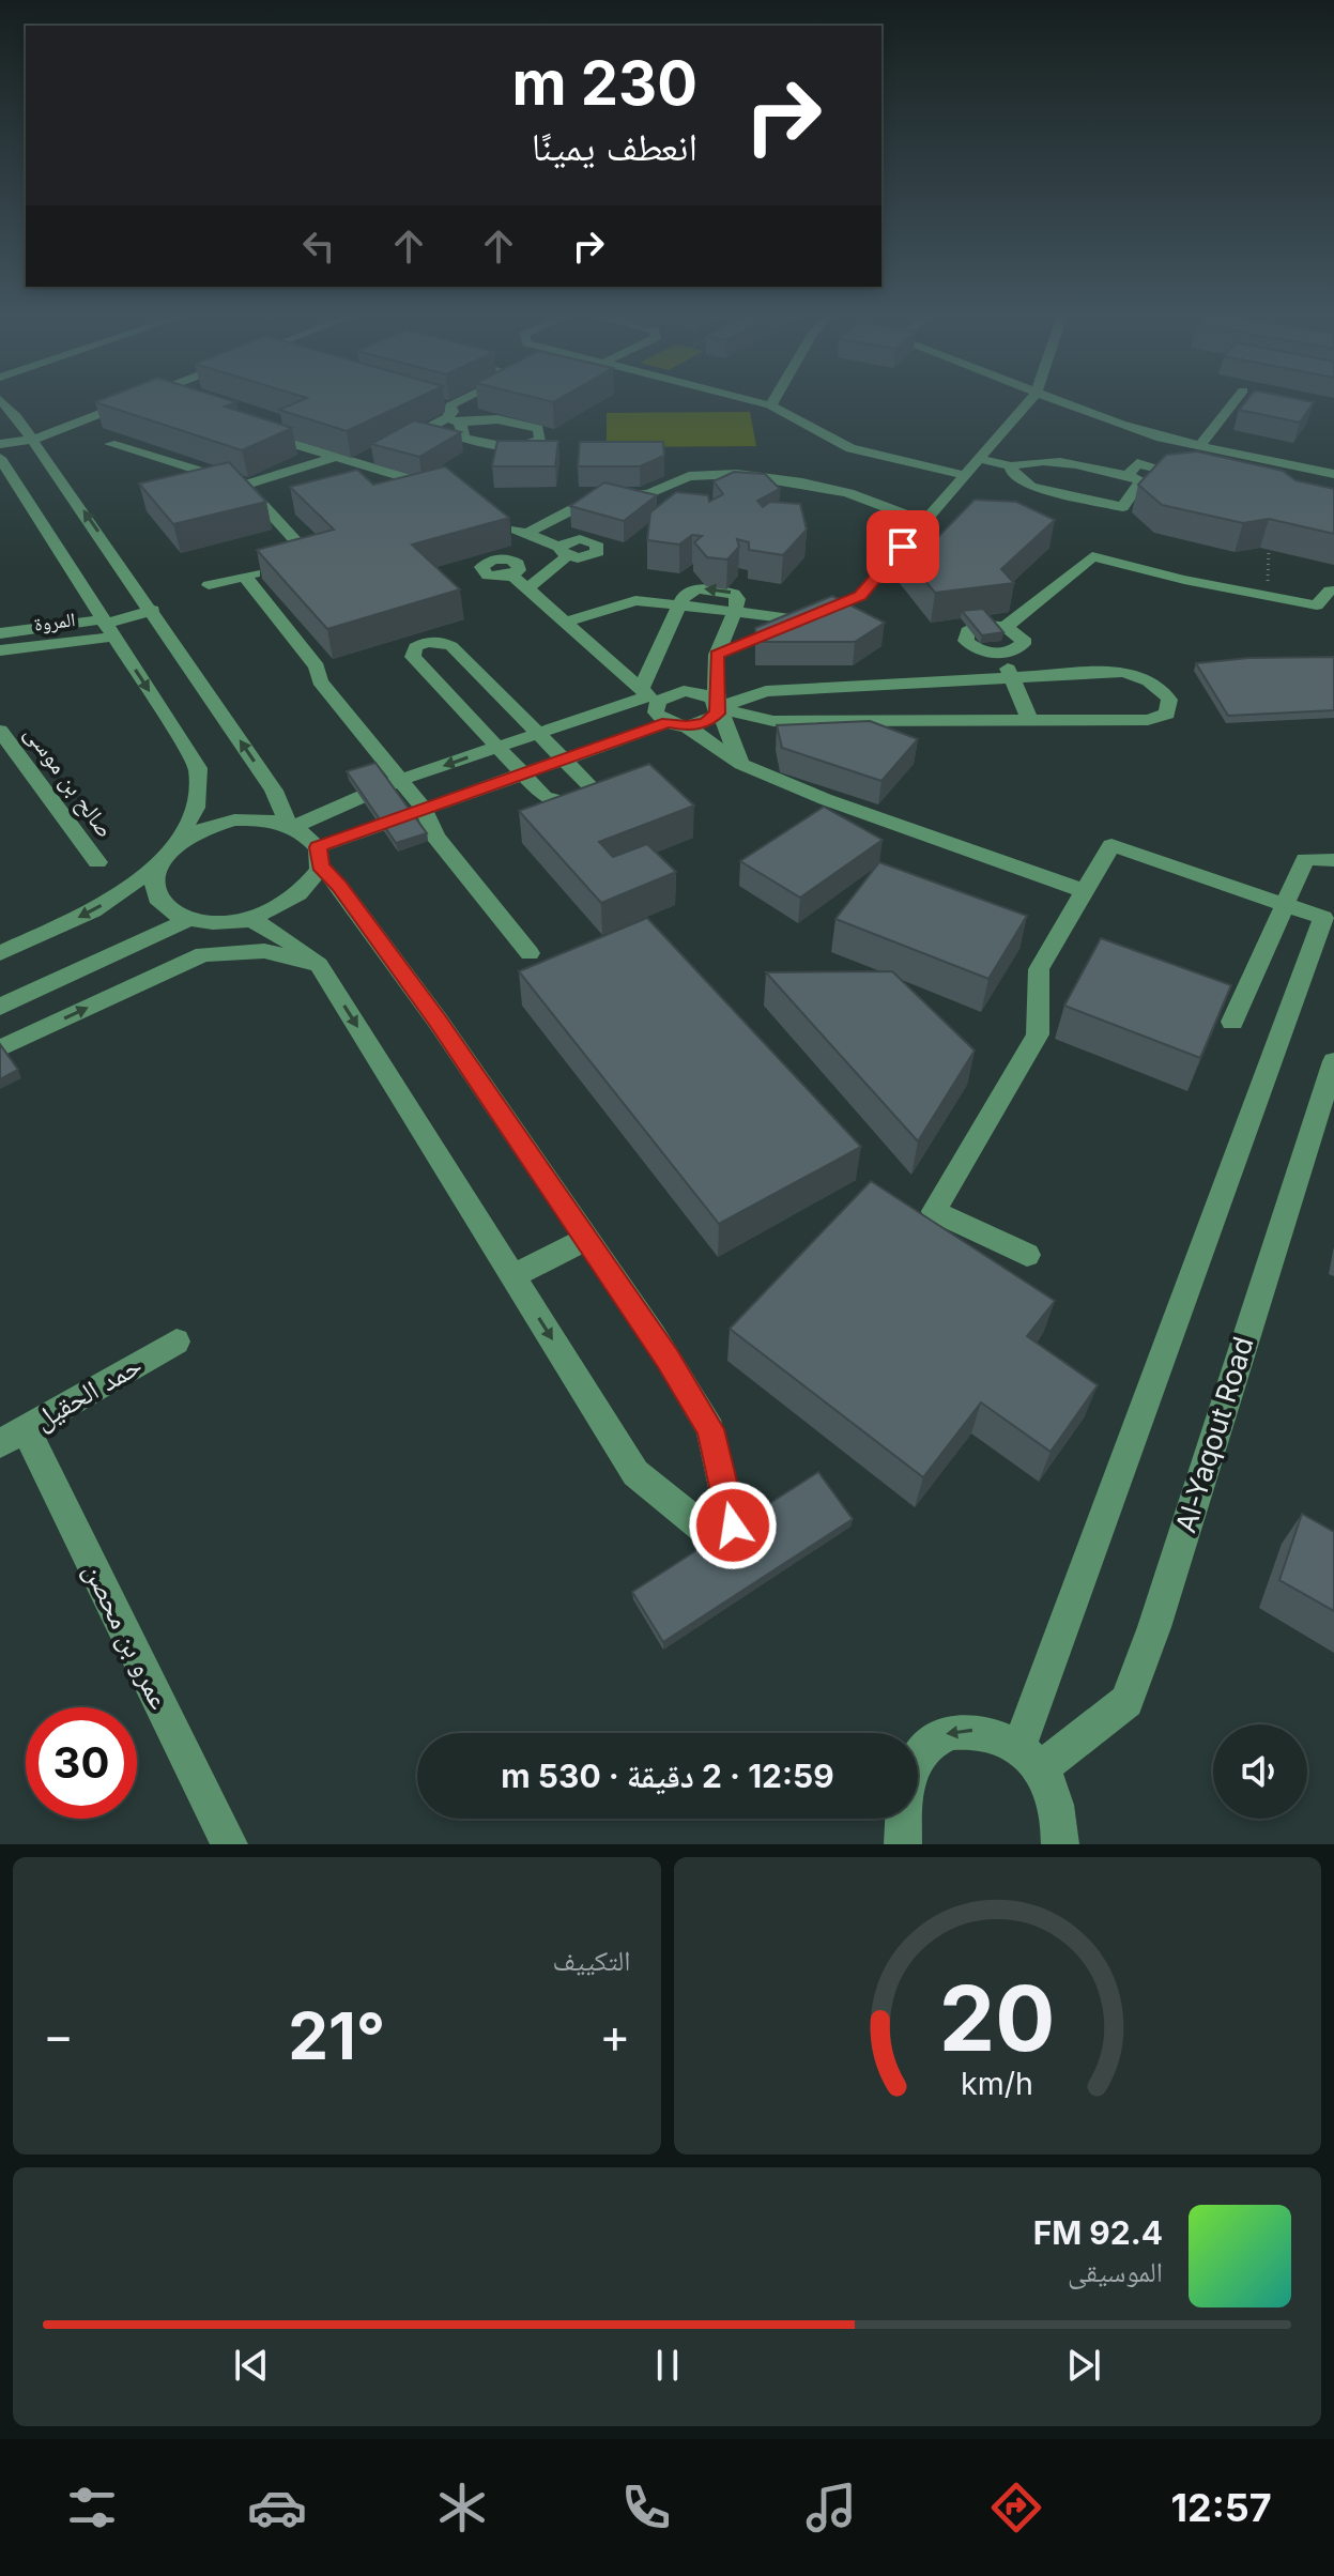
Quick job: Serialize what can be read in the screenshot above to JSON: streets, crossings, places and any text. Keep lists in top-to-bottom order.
{
  "streets": {
    "street": [
      "المروة",
      "صالح بن موسى",
      "حمد الحقيل",
      "Al-Yaqout Road",
      "عمرو بن محصن"
    ]
  },
  "crossings": [
    ["حمد الحقيل", "عمرو بن محصن"]
  ],
  "page": {
    "turn": ["230 m", "انعطف يمينًا"],
    "limit": "30",
    "trip": "12:59 · 2 دقيقة · 530 m",
    "tile": "التكييف",
    "heat": ["−", "21°", "+"],
    "song": ["92.4 FM", "الموسيقى"],
    "tabs": "12:57",
    "gauge": ["20", "km/h"]
  }
}
